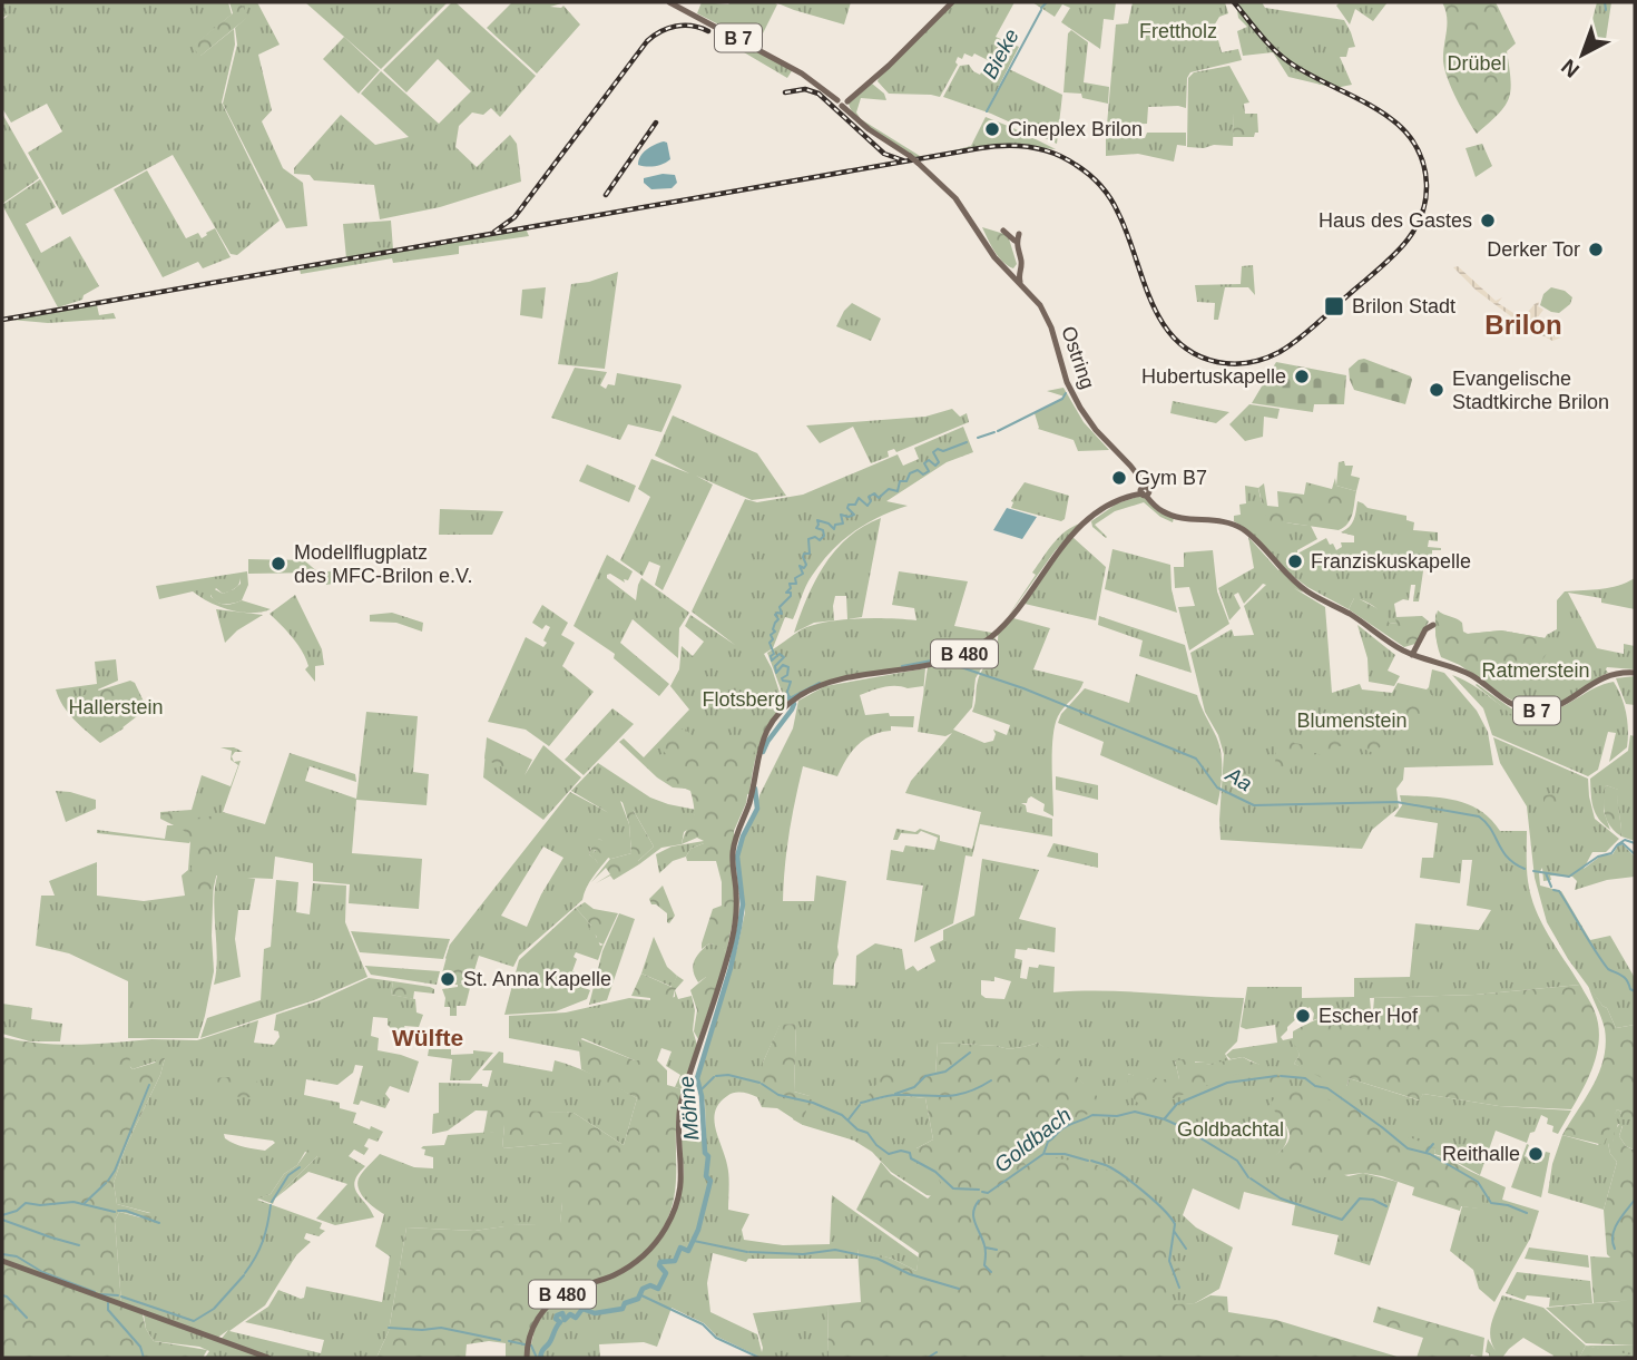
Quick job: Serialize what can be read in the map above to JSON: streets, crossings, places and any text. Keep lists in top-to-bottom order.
{
  "streets": {
    "main road": ["B 7", "Ostring", "B 480"]
  },
  "crossings": [
    ["B 7", "Ostring"],
    ["B 7", "B 480"]
  ],
  "districts": ["Brilon", "Wülfte"],
  "water": [
    "Bieke",
    "Aa",
    "Möhne",
    "Goldbach"
  ],
  "parks": [
    "Frettholz",
    "Drübel",
    "Ratmerstein",
    "Flotsberg",
    "Hallerstein",
    "Blumenstein",
    "Goldbachtal"
  ],
  "places": {
    "other": [
      "Cineplex Brilon",
      "Haus des Gastes",
      "Derker Tor",
      "Hubertuskapelle",
      "Evangelische Stadtkirche Brilon",
      "Gym B7",
      "Franziskuskapelle",
      "Modellflugplatz des MFC-Brilon e.V.",
      "St. Anna Kapelle",
      "Escher Hof",
      "Reithalle"
    ],
    "transit": ["Brilon Stadt"]
  },
  "north": "bottom left"
}
